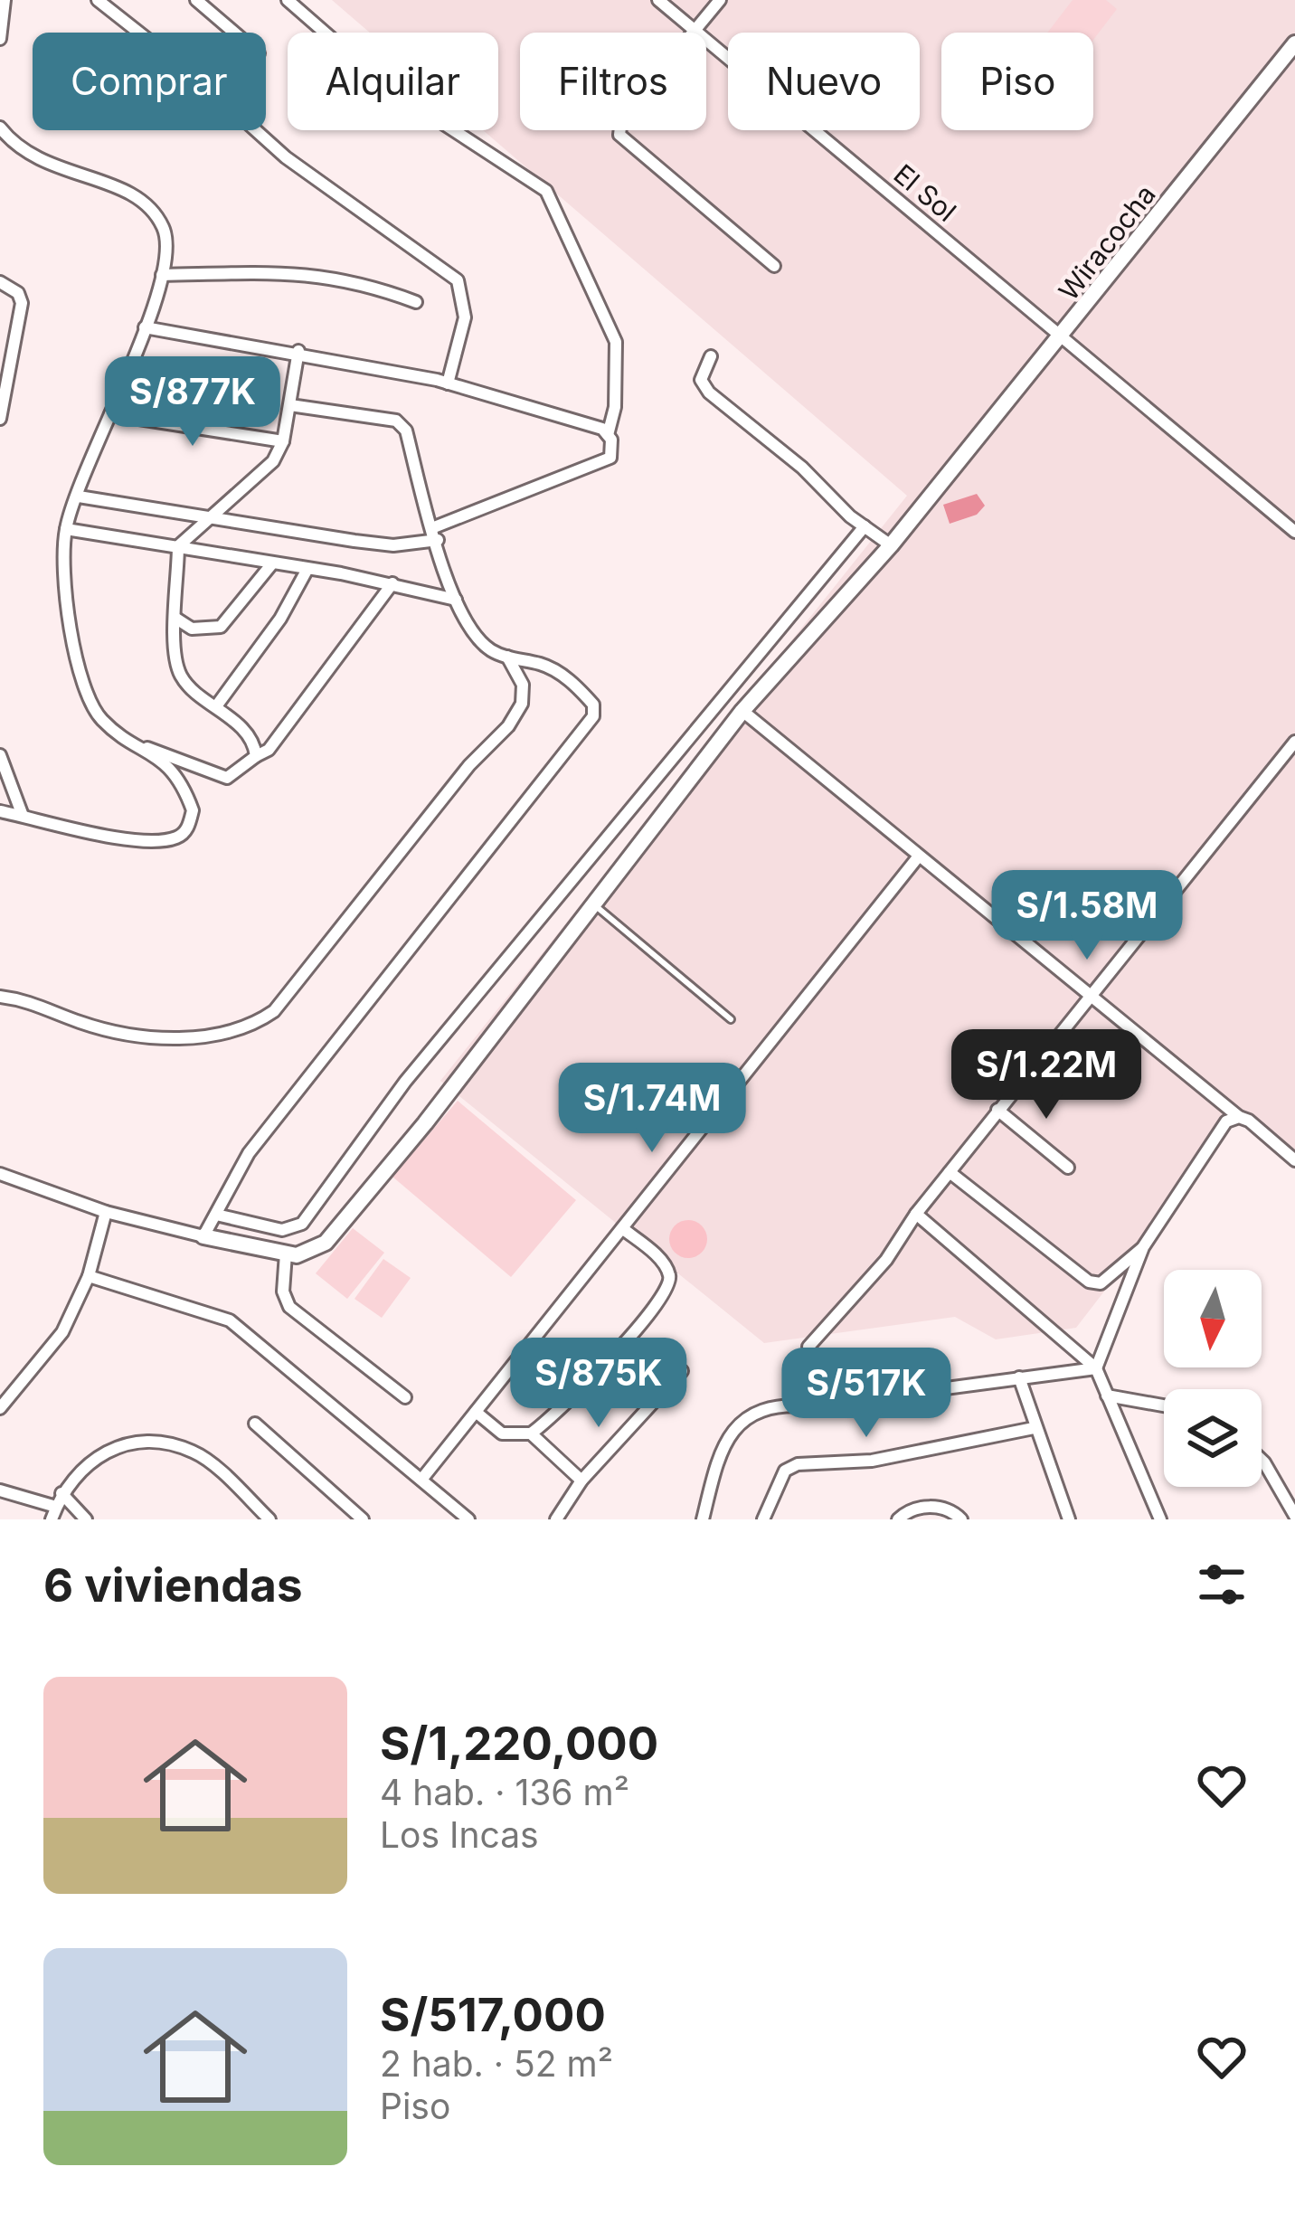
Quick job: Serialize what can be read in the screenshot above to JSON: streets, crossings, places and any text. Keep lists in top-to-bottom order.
{
  "streets": {
    "street": ["El Sol", "Wiracocha"]
  },
  "crossings": [
    ["El Sol", "Wiracocha"]
  ],
  "north": "bottom",
  "page": {
    "chip": [
      "Comprar",
      "Alquilar",
      "Filtros",
      "Nuevo",
      "Piso"
    ],
    "price": [
      "S/877K",
      "S/1.58M",
      "S/1.22M",
      "S/1.74M",
      "S/875K",
      "S/517K"
    ],
    "heading": "6 viviendas",
    "list": [
      {
        "name": "S/1,220,000",
        "note": "4 hab. · 136 m² · Los Incas"
      },
      {
        "name": "S/517,000",
        "note": "2 hab. · 52 m² · Piso"
      }
    ]
  }
}
